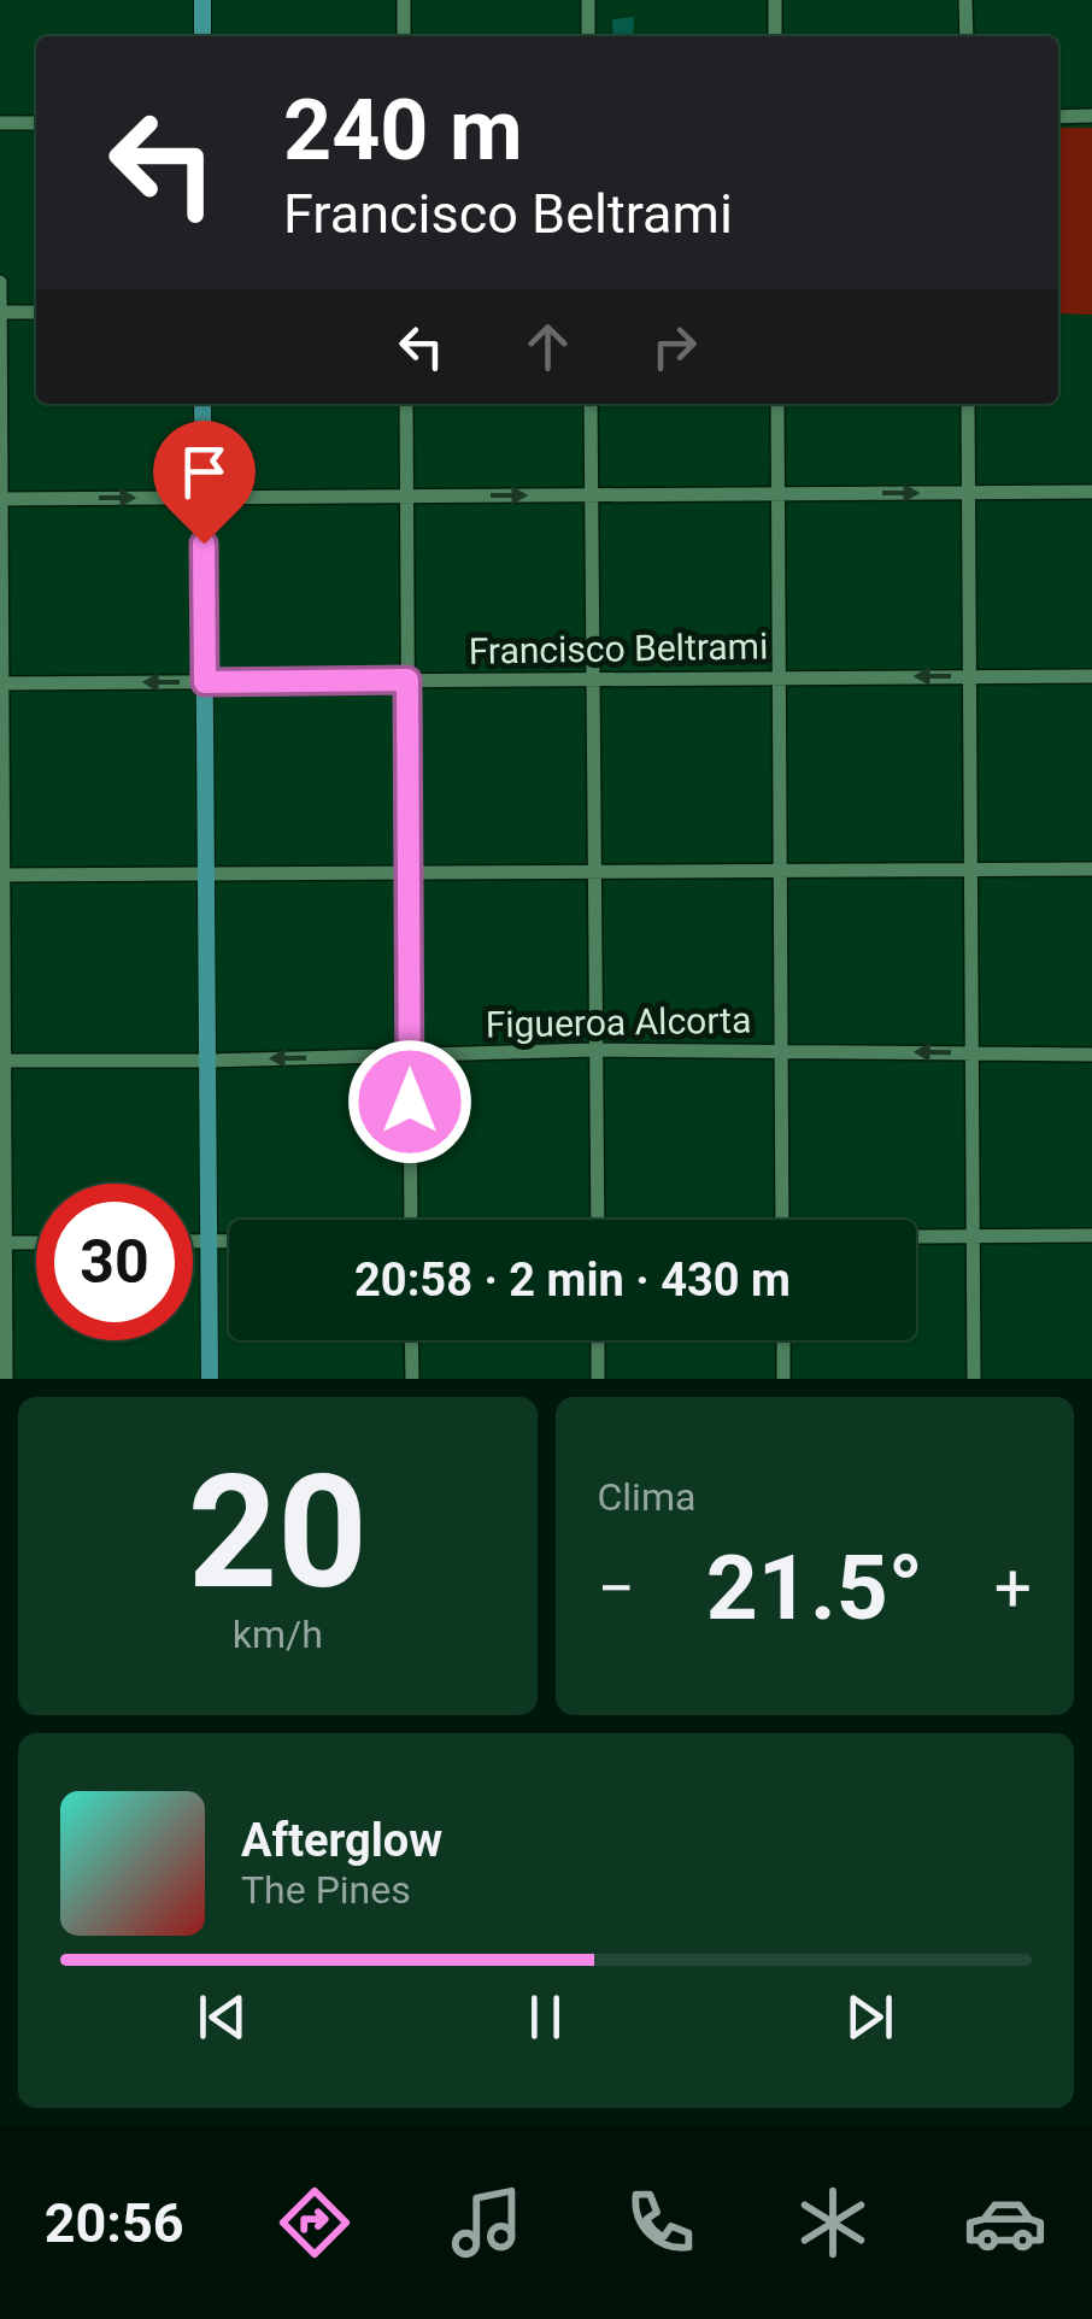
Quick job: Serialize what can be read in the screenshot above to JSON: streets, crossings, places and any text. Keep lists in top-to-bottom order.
{
  "streets": {
    "street": ["Francisco Beltrami", "Figueroa Alcorta"]
  },
  "one_way": ["Francisco Beltrami", "Figueroa Alcorta"],
  "page": {
    "turn": ["240 m", "Francisco Beltrami"],
    "limit": "30",
    "trip": "20:58 · 2 min · 430 m",
    "tile": [
      ["20", "km/h"],
      "Clima"
    ],
    "heat": ["−", "21.5°", "+"],
    "song": ["Afterglow", "The Pines"],
    "tabs": "20:56"
  }
}
